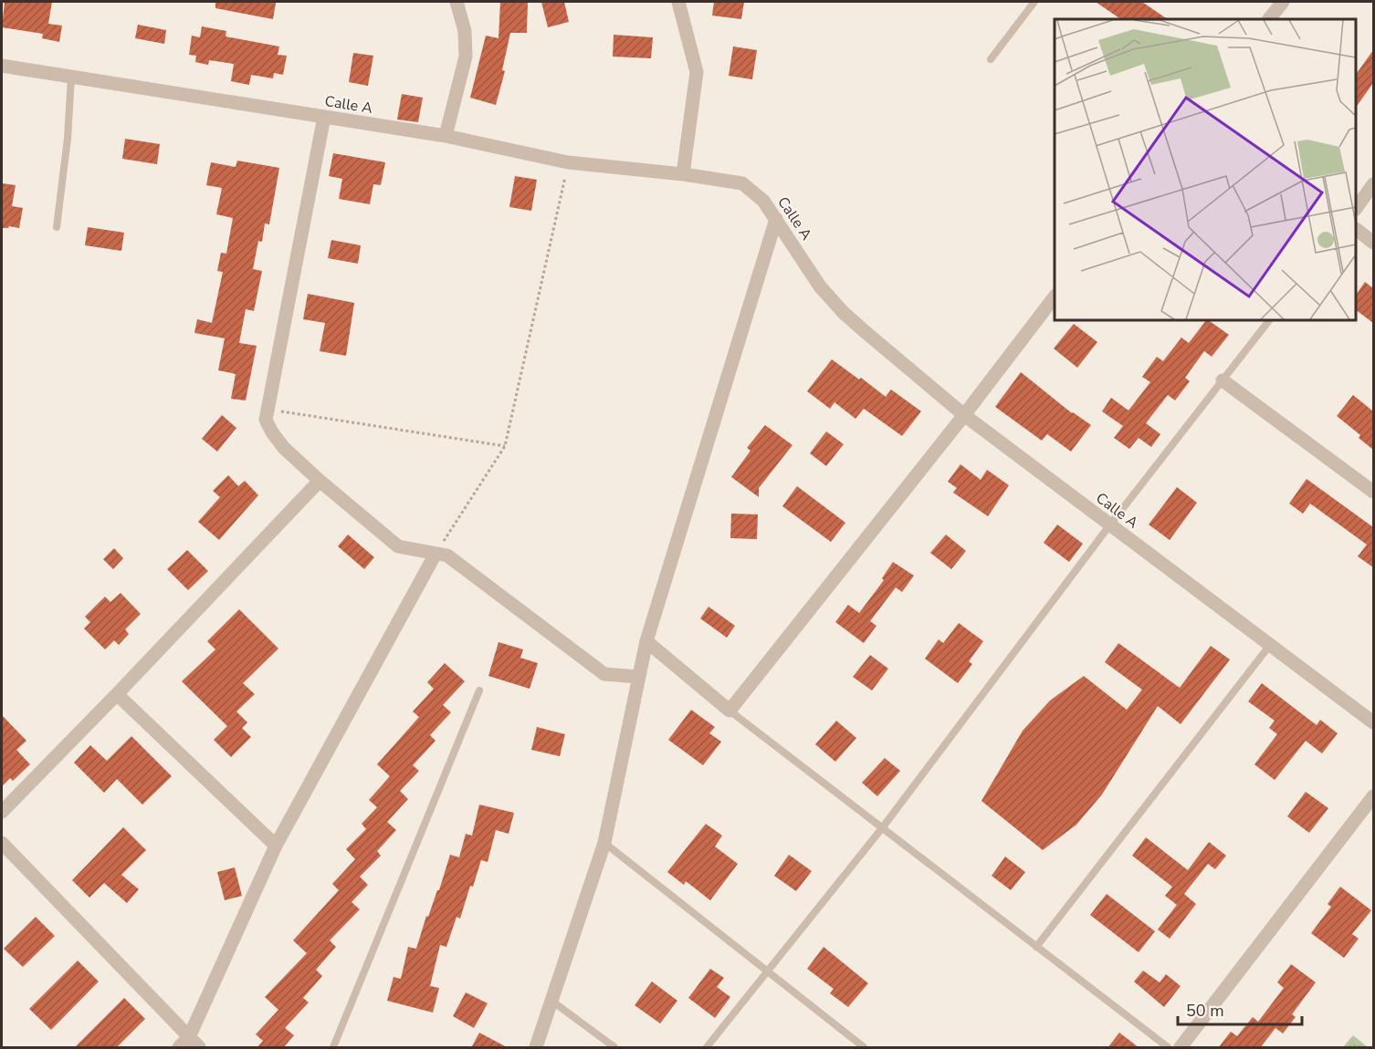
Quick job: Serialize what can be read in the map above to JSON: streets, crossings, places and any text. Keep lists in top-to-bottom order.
{
  "streets": {
    "street": ["Calle A"]
  },
  "scale_bar": "50 m"
}
